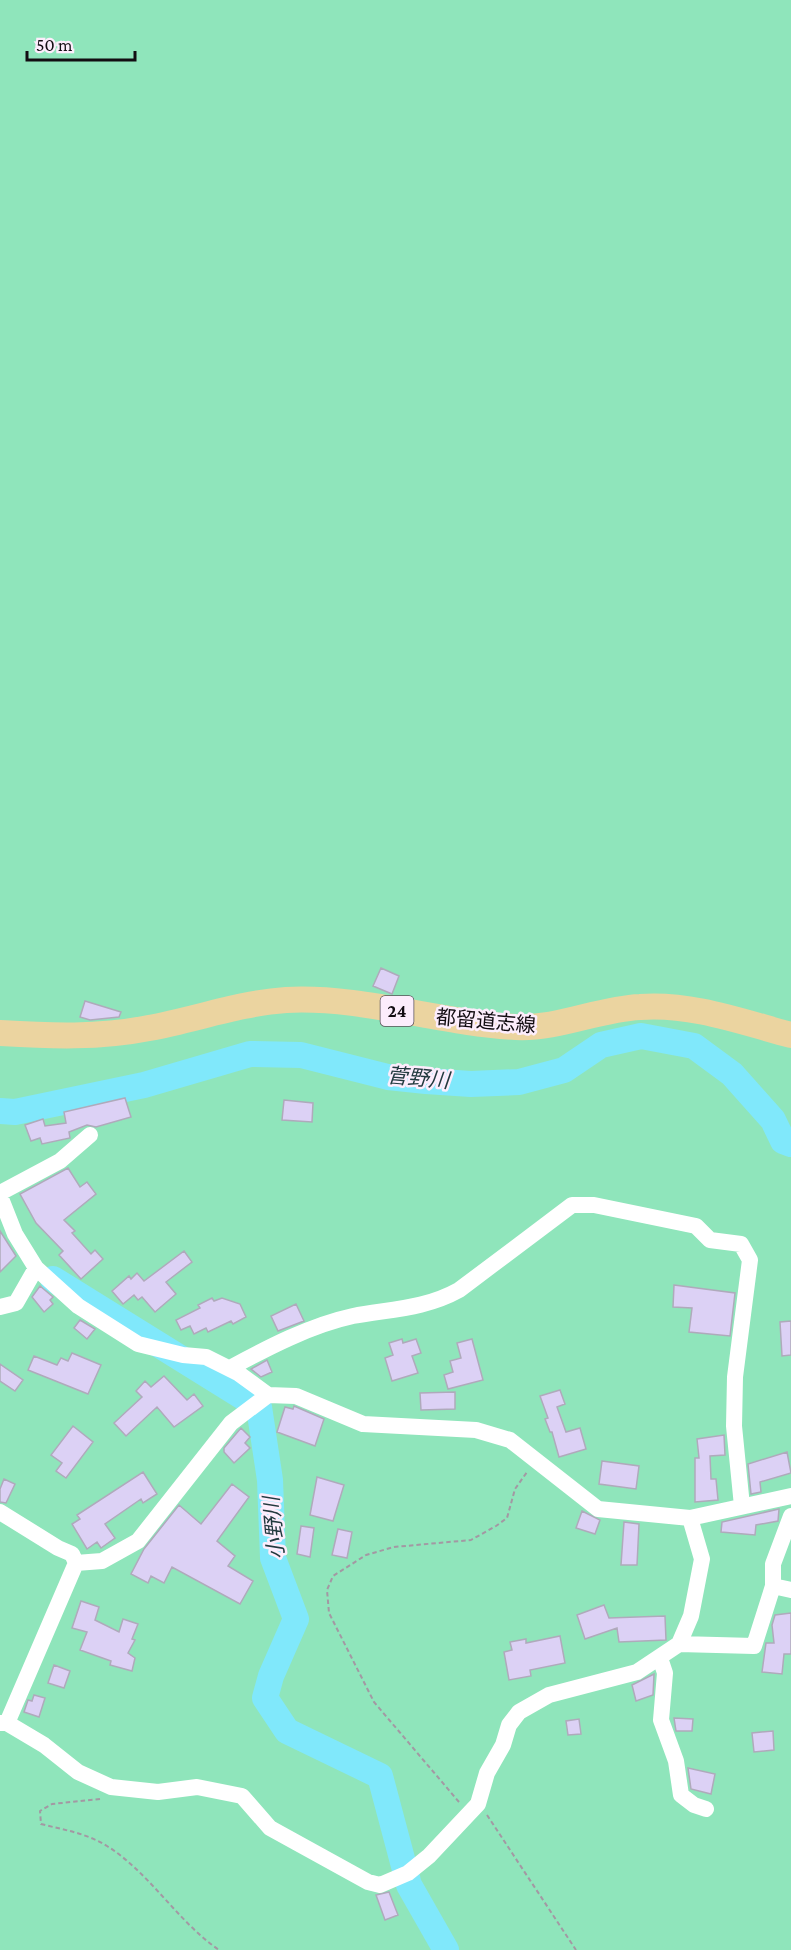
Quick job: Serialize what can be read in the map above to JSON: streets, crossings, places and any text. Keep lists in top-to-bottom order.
{
  "streets": {
    "main road": ["24", "都留道志線"]
  },
  "water": ["菅野川", "小野川"],
  "scale_bar": "50 m"
}
